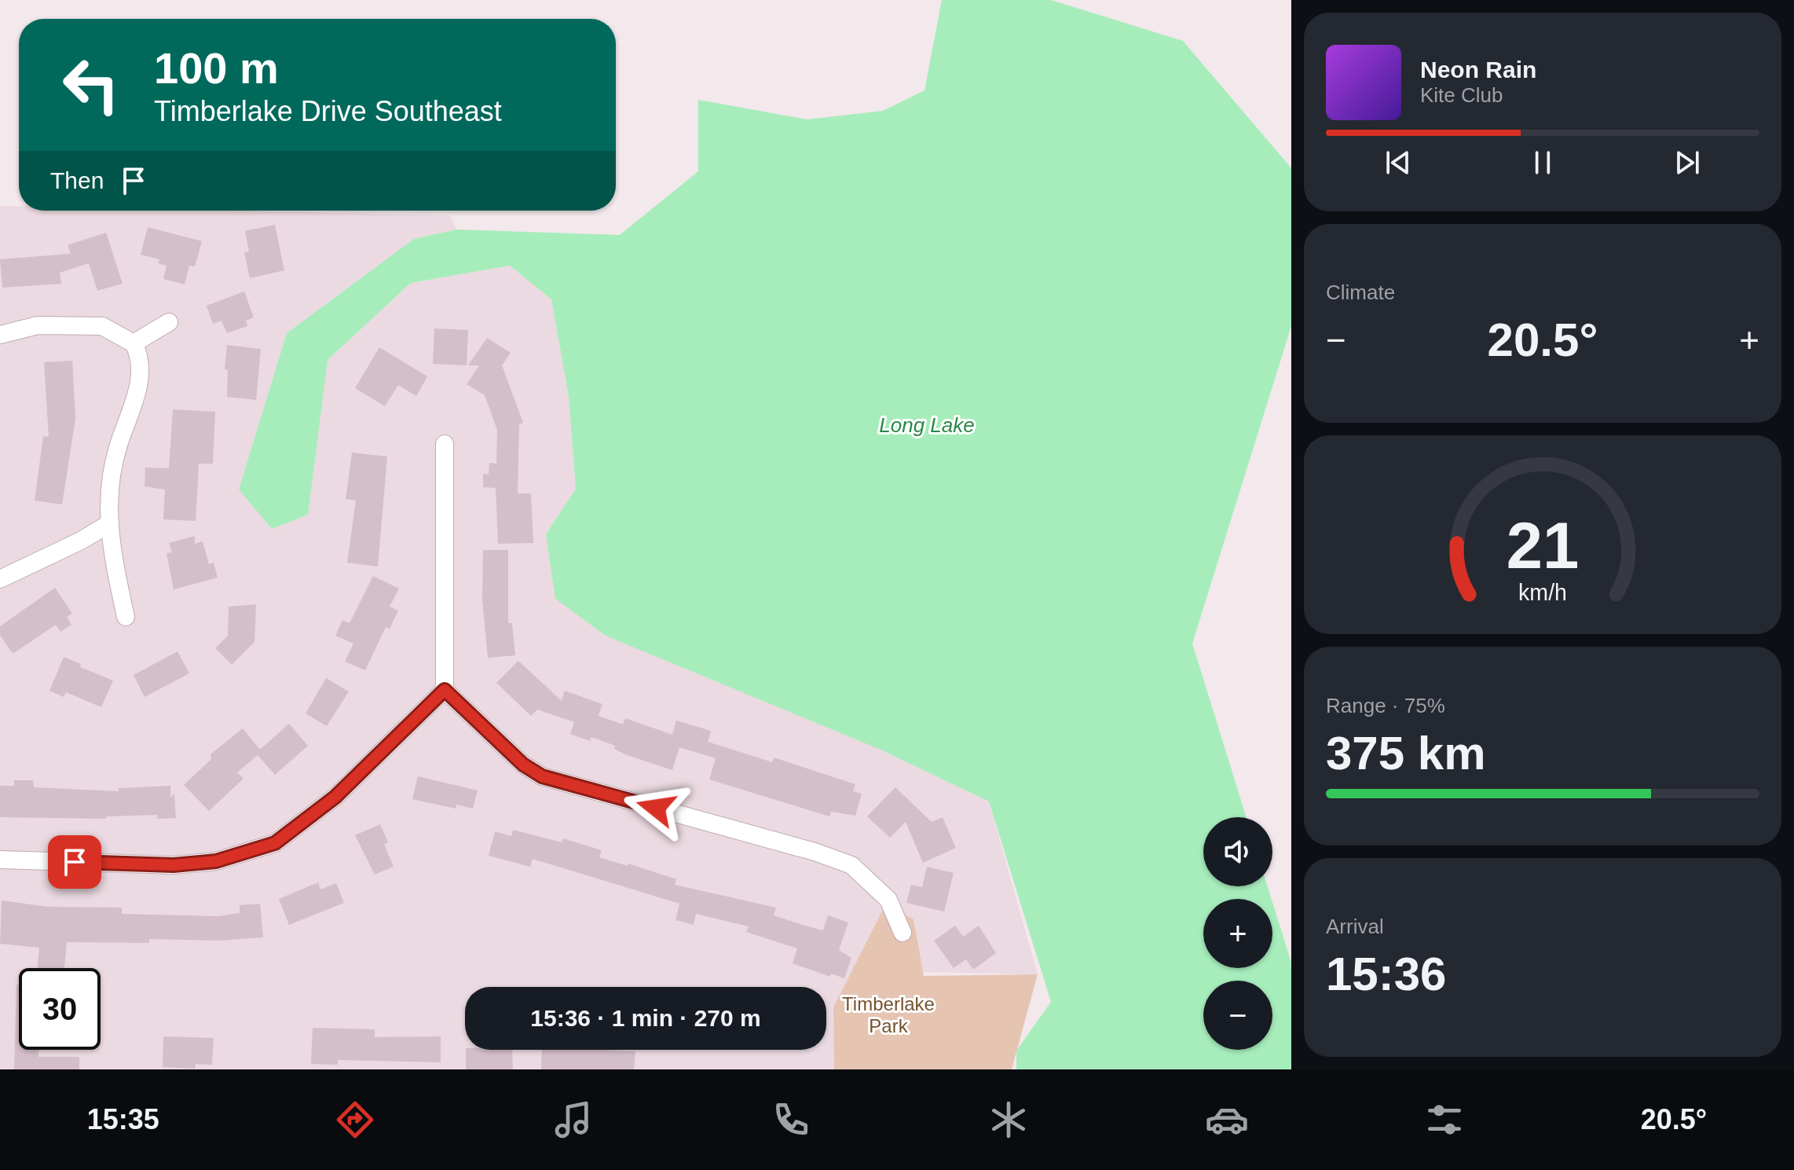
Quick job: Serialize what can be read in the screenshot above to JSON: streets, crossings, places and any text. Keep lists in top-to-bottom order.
{
  "water": ["Long Lake"],
  "parks": ["Timberlake Park"],
  "page": {
    "turn": ["100 m", "Timberlake Drive Southeast"],
    "song": ["Neon Rain", "Kite Club"],
    "then": "Then",
    "tile": [
      "Climate",
      ["Range · 75%", "375 km"],
      ["Arrival", "15:36"]
    ],
    "heat": ["−", "20.5°", "+"],
    "map_buttons": ["+", "−"],
    "limit": "30",
    "trip": "15:36 · 1 min · 270 m",
    "tabs": ["15:35", "20.5°"],
    "gauge": ["21", "km/h"]
  }
}
